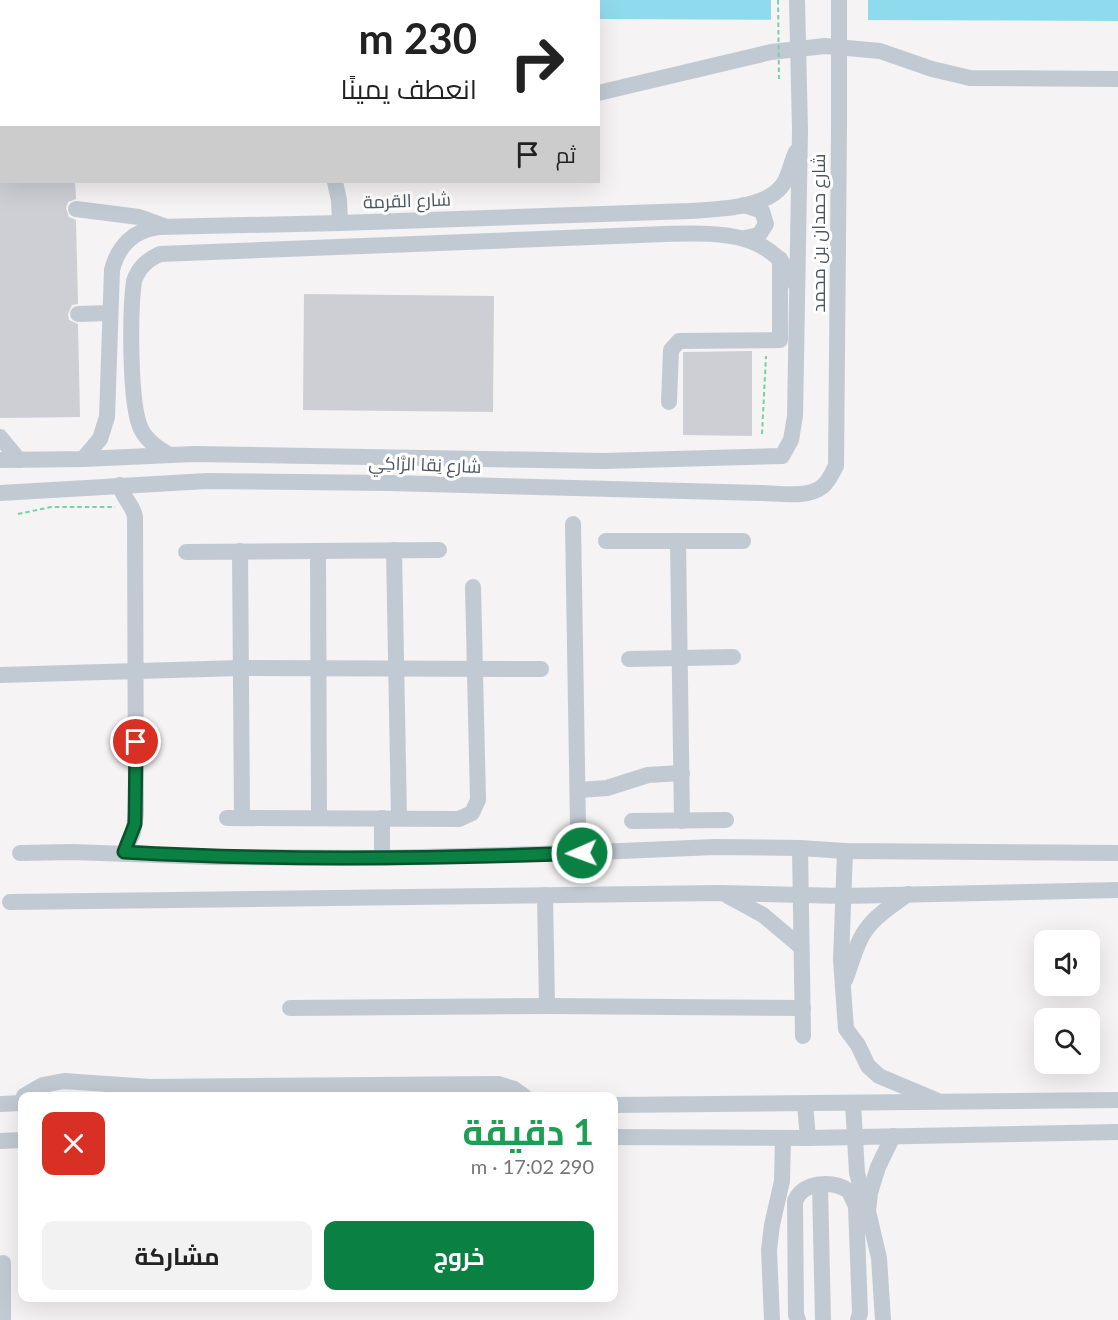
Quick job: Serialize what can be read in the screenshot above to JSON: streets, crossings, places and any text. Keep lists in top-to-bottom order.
{
  "streets": {
    "street": ["شارع القرمة", "شارع حمدان بن محمد", "شارع نِقا الرَّاكِي"]
  },
  "crossings": [
    ["شارع القرمة", "شارع حمدان بن محمد"],
    ["شارع القرمة", "شارع نِقا الرَّاكِي"],
    ["شارع حمدان بن محمد", "شارع نِقا الرَّاكِي"]
  ],
  "page": {
    "turn": ["230 m", "انعطف يمينًا"],
    "then": "ثم",
    "heading": ["1 دقيقة", "290 m · 17:02"],
    "buttons": ["خروج", "مشاركة"]
  }
}
